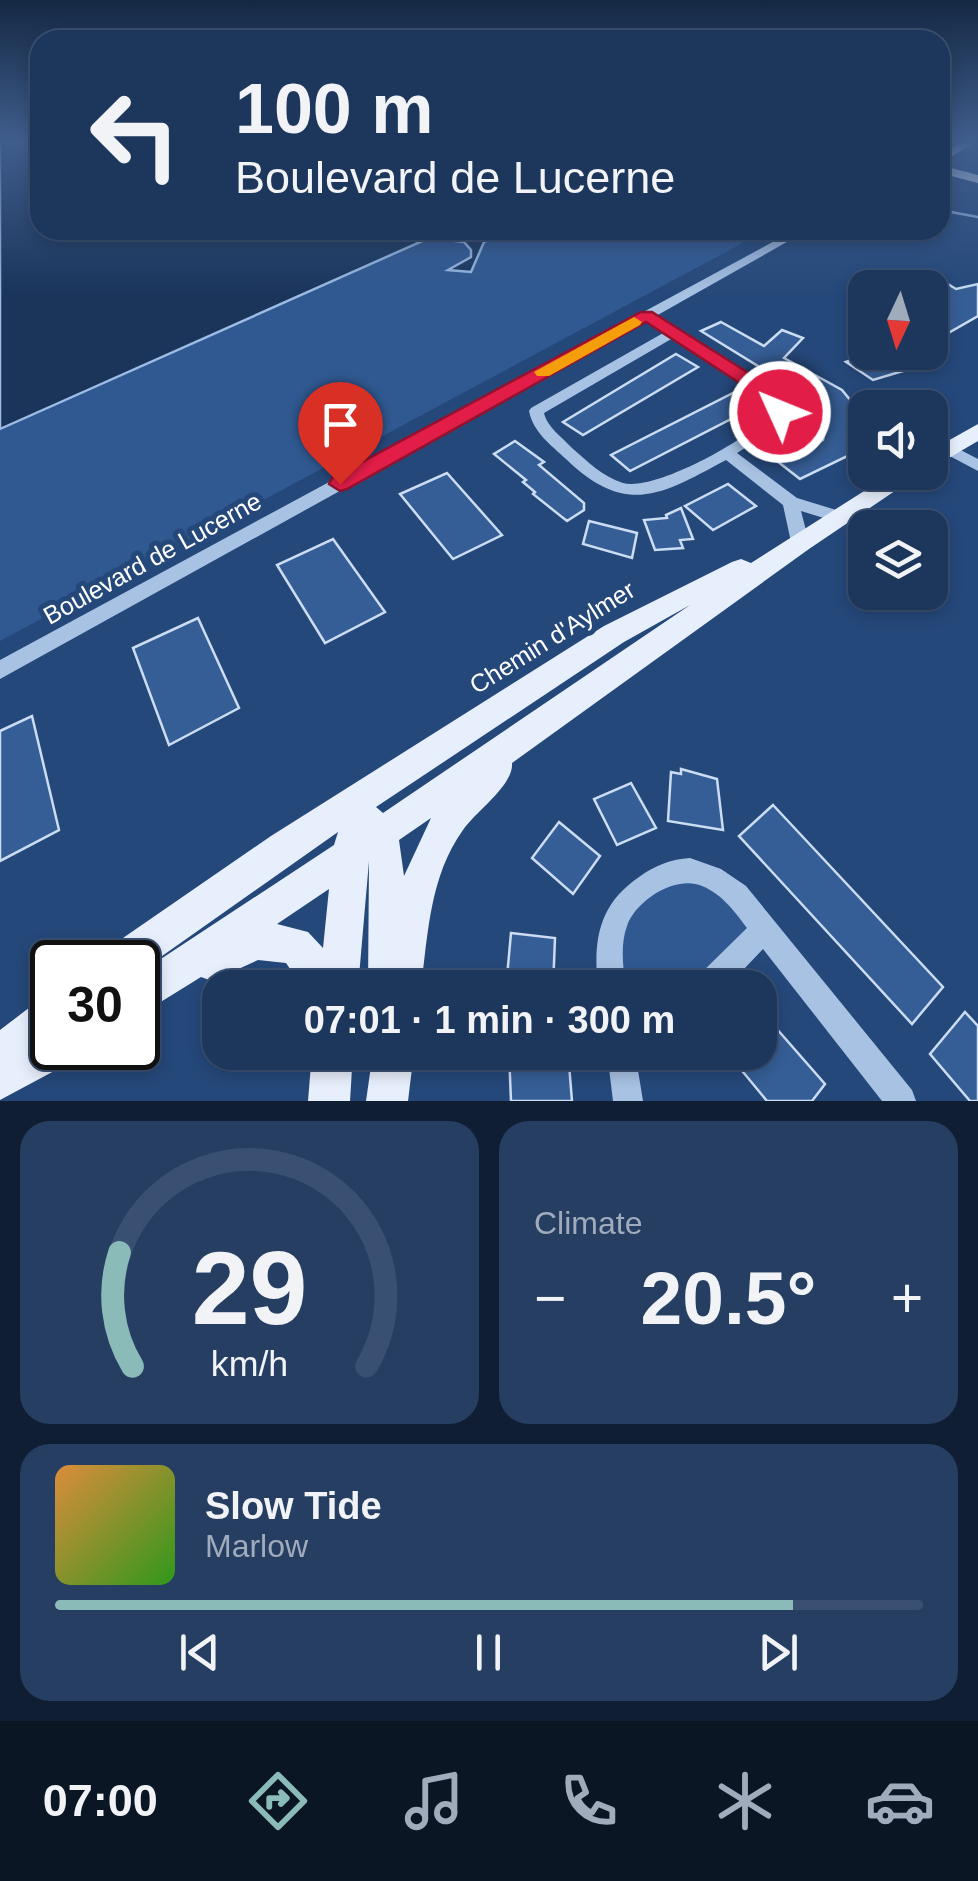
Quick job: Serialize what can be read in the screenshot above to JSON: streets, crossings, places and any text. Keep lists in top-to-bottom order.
{
  "streets": {
    "main road": ["Chemin d'Aylmer"],
    "street": ["Boulevard de Lucerne"]
  },
  "north": "bottom",
  "page": {
    "turn": ["100 m", "Boulevard de Lucerne"],
    "limit": "30",
    "trip": "07:01 · 1 min · 300 m",
    "tile": "Climate",
    "heat": ["−", "20.5°", "+"],
    "song": ["Slow Tide", "Marlow"],
    "tabs": "07:00",
    "gauge": ["29", "km/h"]
  }
}
